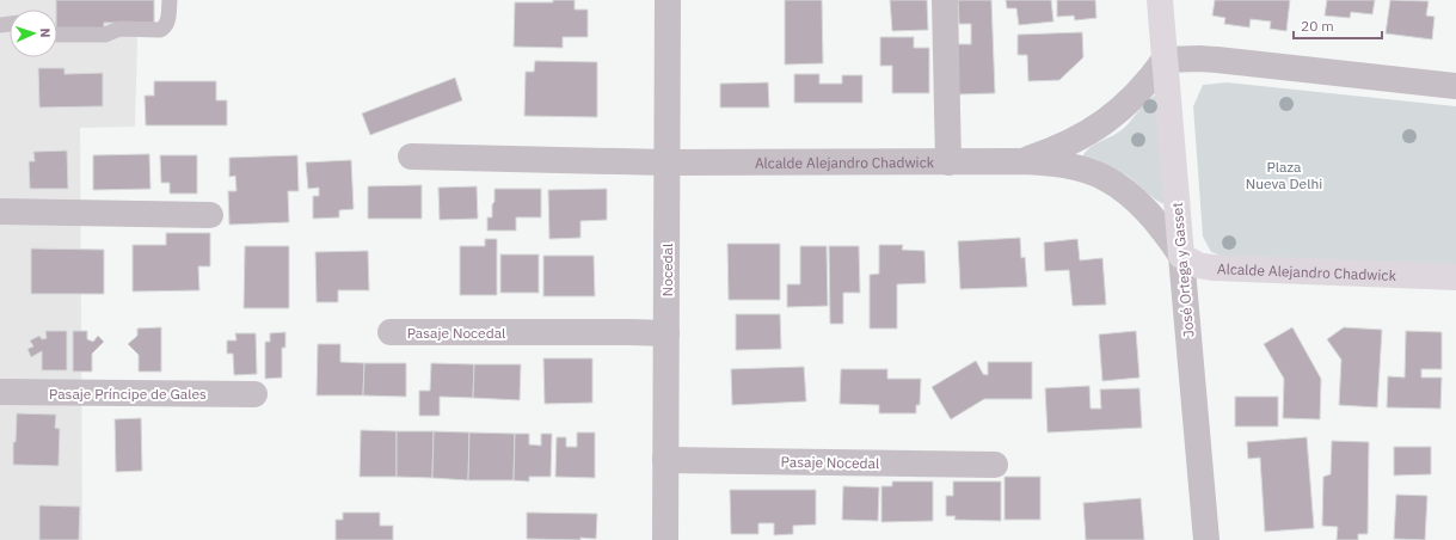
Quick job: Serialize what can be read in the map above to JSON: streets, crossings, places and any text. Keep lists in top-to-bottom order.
{
  "streets": {
    "street": [
      "Alcalde Alejandro Chadwick",
      "Nocedal",
      "José Ortega y Gasset",
      "Pasaje Nocedal",
      "Pasaje Príncipe de Gales"
    ]
  },
  "crossings": [
    ["Alcalde Alejandro Chadwick", "Nocedal"],
    ["Alcalde Alejandro Chadwick", "José Ortega y Gasset"],
    ["Nocedal", "Pasaje Nocedal"]
  ],
  "parks": ["Plaza Nueva Delhi"],
  "scale_bar": "20 m",
  "north": "right"
}
